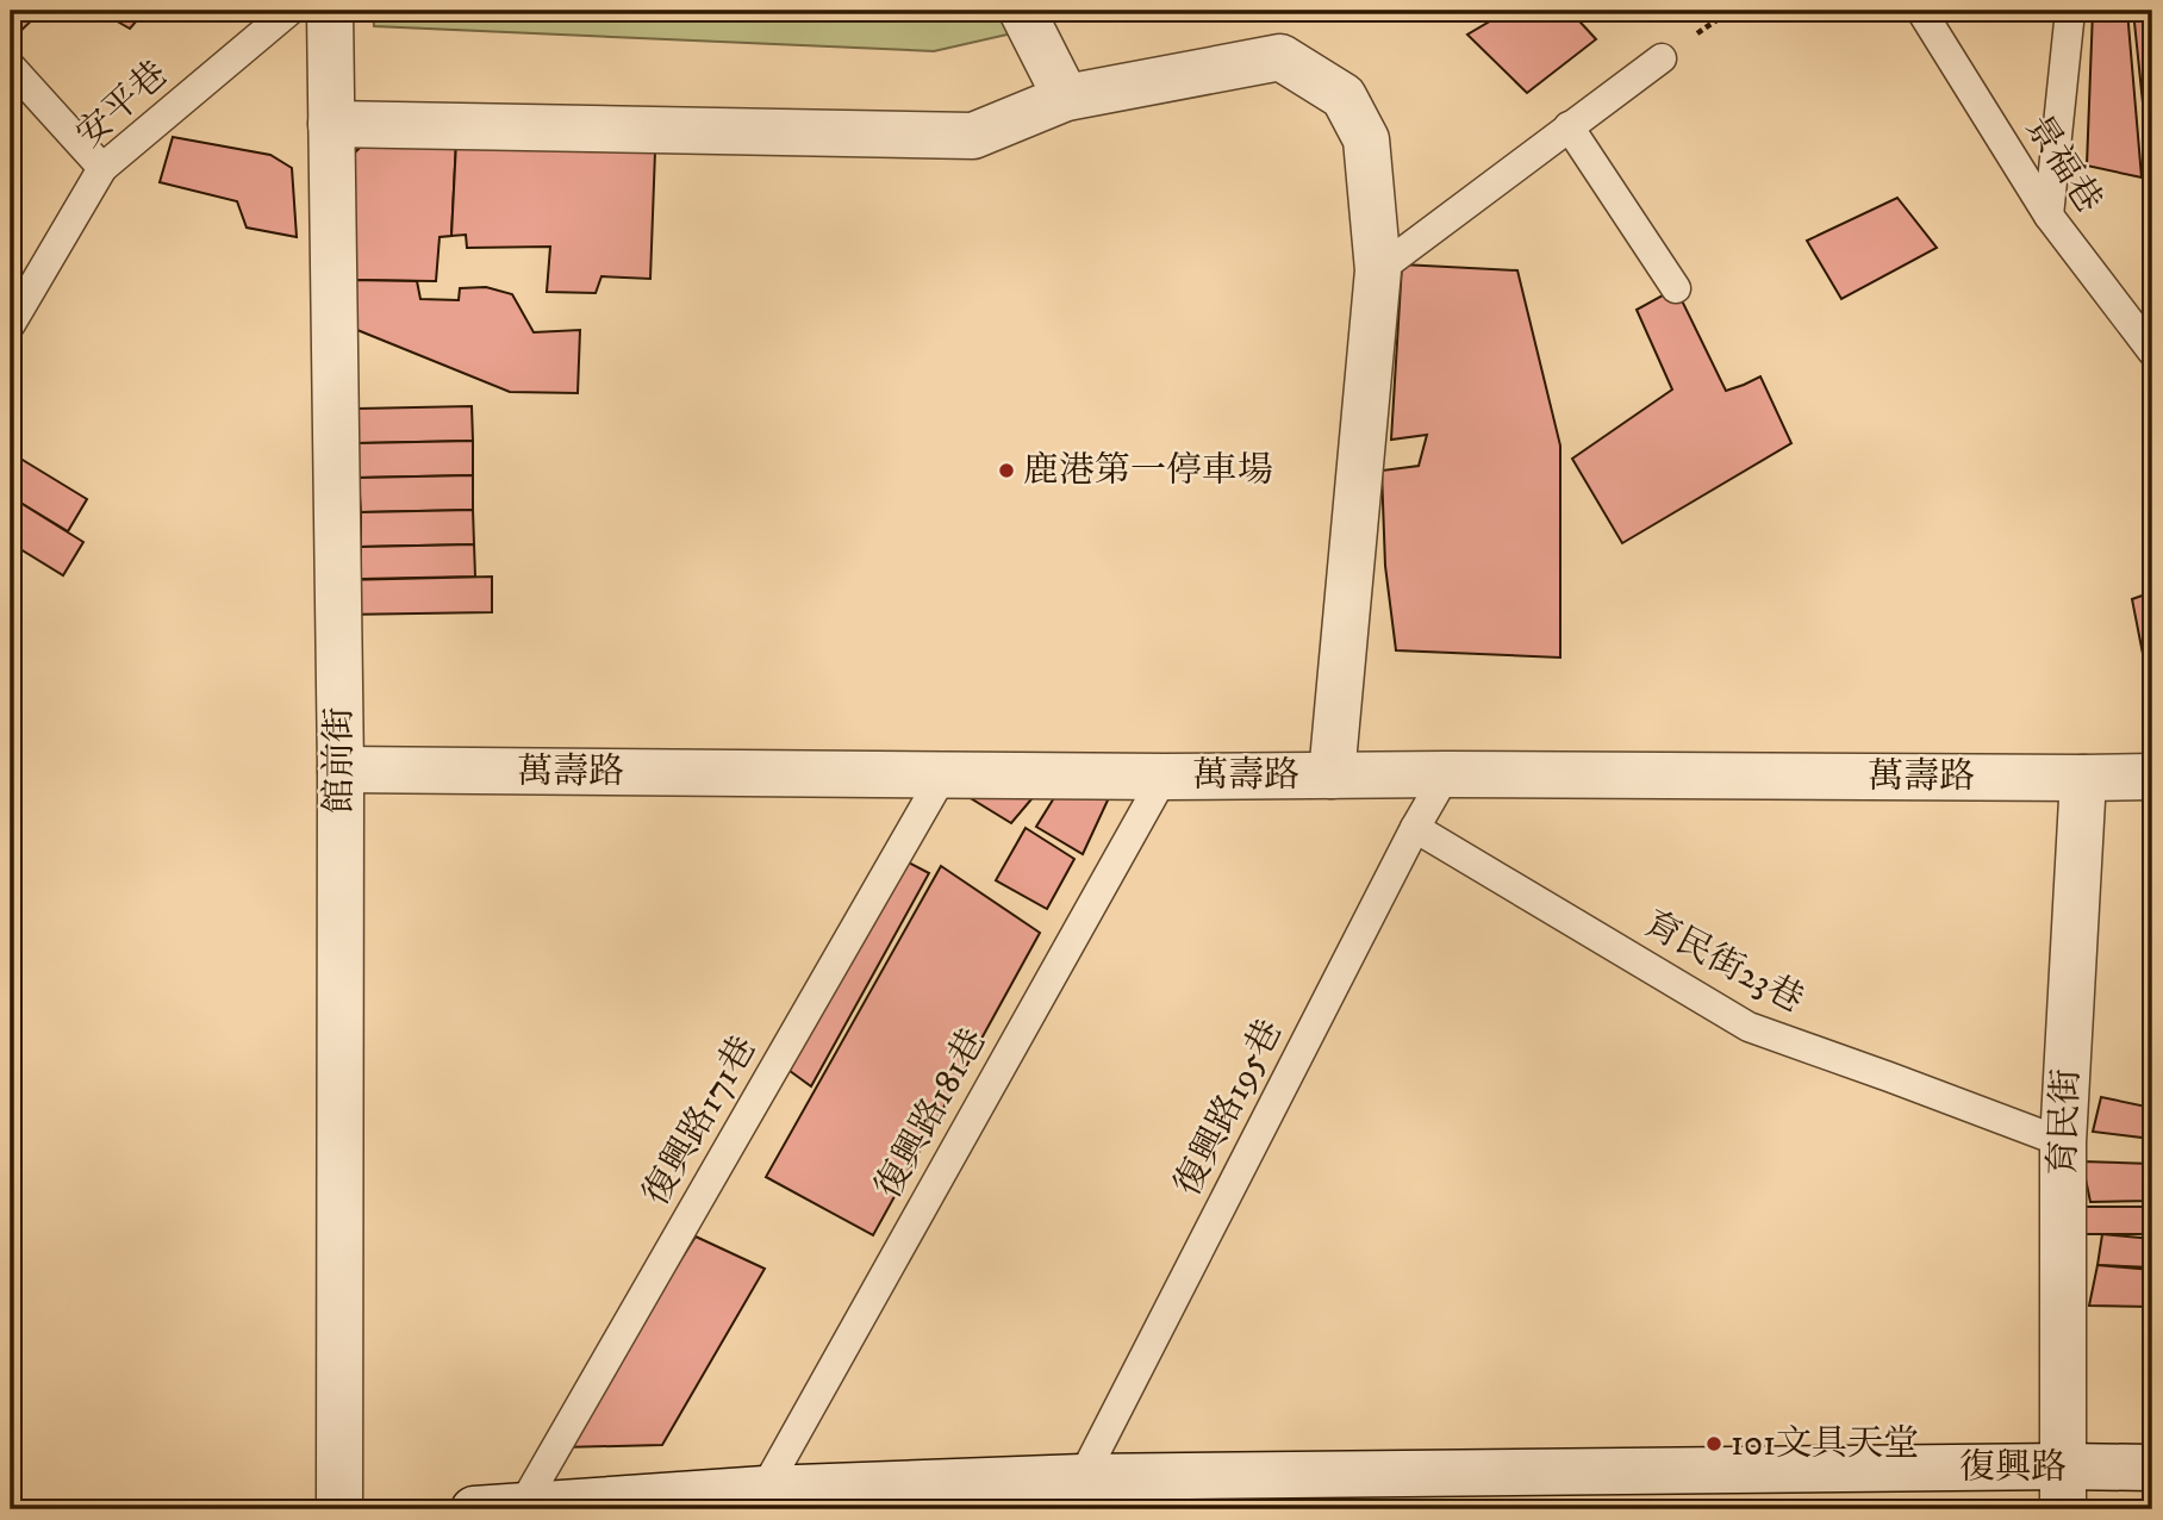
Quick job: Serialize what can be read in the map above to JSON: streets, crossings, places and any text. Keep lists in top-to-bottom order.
{
  "streets": {
    "street": [
      "館前街",
      "萬壽路",
      "育民街",
      "復興路"
    ],
    "lane": [
      "安平巷",
      "景福巷",
      "育民街23巷",
      "復興路195巷",
      "復興路181巷",
      "復興路171巷"
    ]
  },
  "crossings": [
    ["館前街", "萬壽路"],
    ["萬壽路", "復興路195巷"],
    ["萬壽路", "復興路181巷"],
    ["萬壽路", "復興路171巷"],
    ["萬壽路", "育民街"],
    ["育民街23巷", "復興路195巷"],
    ["育民街23巷", "育民街"],
    ["復興路195巷", "復興路"],
    ["復興路181巷", "復興路"],
    ["復興路171巷", "復興路"],
    ["育民街", "復興路"]
  ],
  "places": ["鹿港第一停車場", "101文具天堂"]
}
